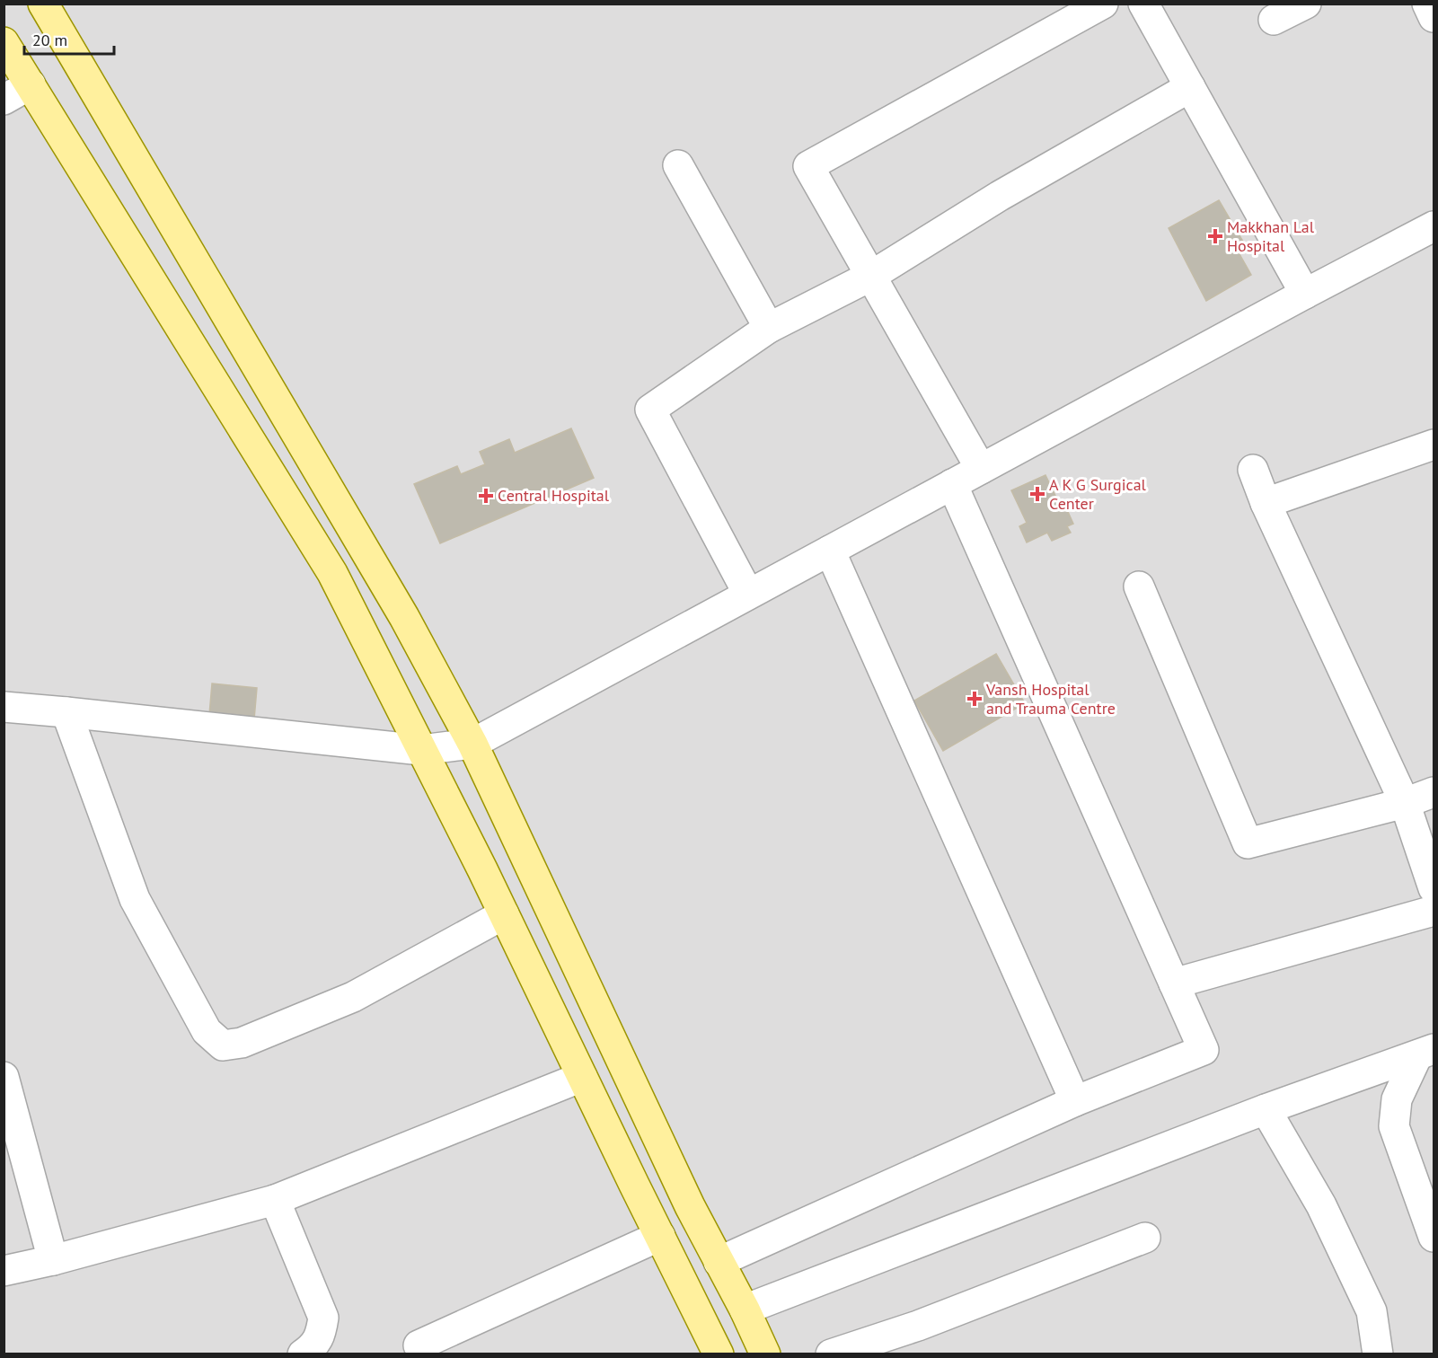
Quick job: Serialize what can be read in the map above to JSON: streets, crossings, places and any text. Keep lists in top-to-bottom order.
{
  "places": {
    "health": [
      "Makkhan Lal Hospital",
      "A K G Surgical Center",
      "Central Hospital",
      "Vansh Hospital and Trauma Centre"
    ]
  },
  "scale_bar": "20 m"
}
